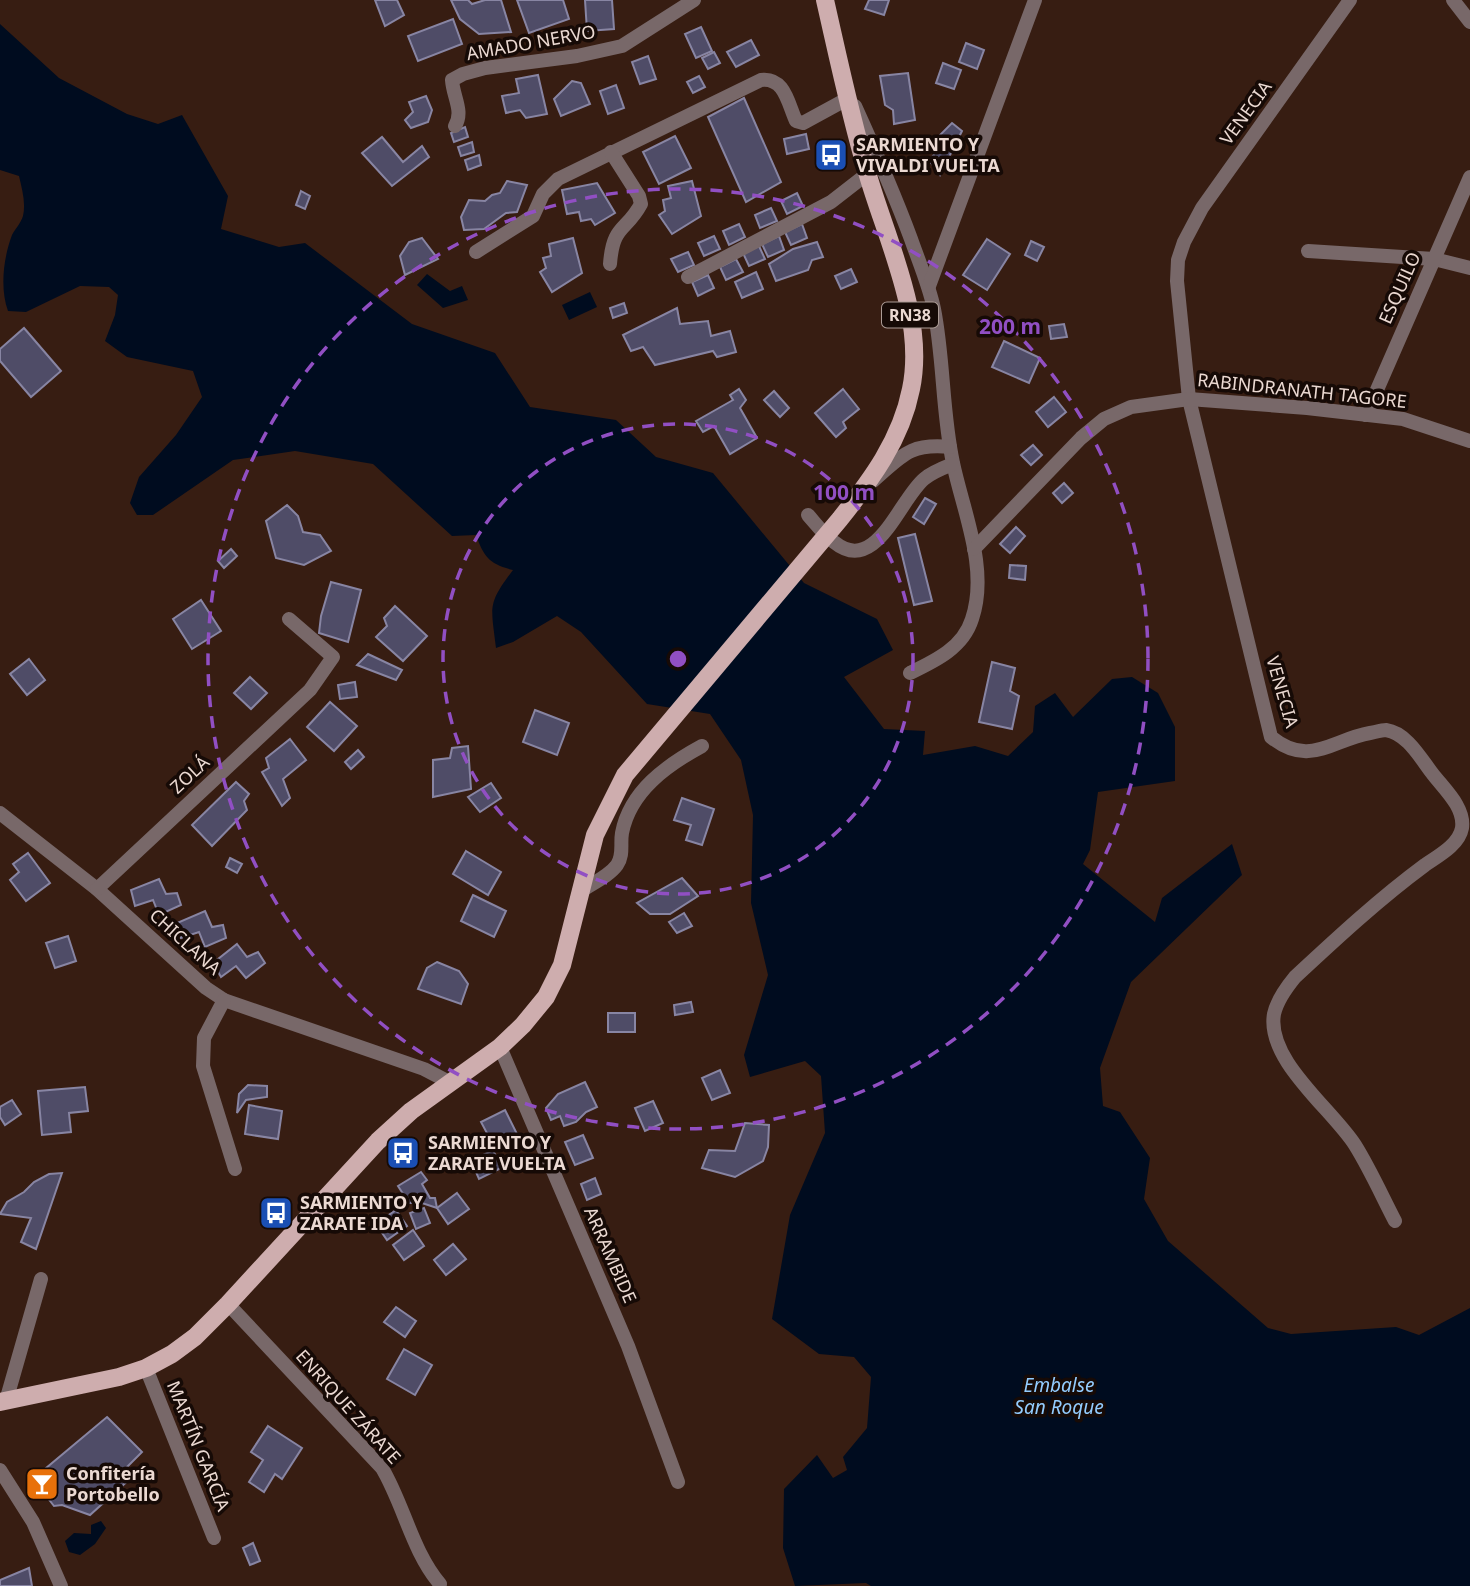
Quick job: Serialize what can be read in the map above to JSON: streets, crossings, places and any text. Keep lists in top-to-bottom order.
{
  "streets": {
    "main road": ["RN38"],
    "street": [
      "AMADO NERVO",
      "VENECIA",
      "ESQUILO",
      "RABINDRANATH TAGORE",
      "ZOLÁ",
      "CHICLANA",
      "ARRAMBIDE",
      "ENRIQUE ZÁRATE",
      "MARTÍN GARCÍA"
    ]
  },
  "crossings": [
    ["VENECIA", "RABINDRANATH TAGORE"],
    ["ESQUILO", "RABINDRANATH TAGORE"],
    ["RN38", "CHICLANA"],
    ["RN38", "ARRAMBIDE"],
    ["RN38", "ENRIQUE ZÁRATE"],
    ["RN38", "MARTÍN GARCÍA"],
    ["ZOLÁ", "CHICLANA"]
  ],
  "water": ["Embalse San Roque"],
  "places": {
    "bus stop": ["SARMIENTO Y VIVALDI VUELTA", "SARMIENTO Y ZARATE VUELTA", "SARMIENTO Y ZARATE IDA"],
    "bar": ["Confitería Portobello"]
  },
  "rings": ["200 m", "100 m"]
}
